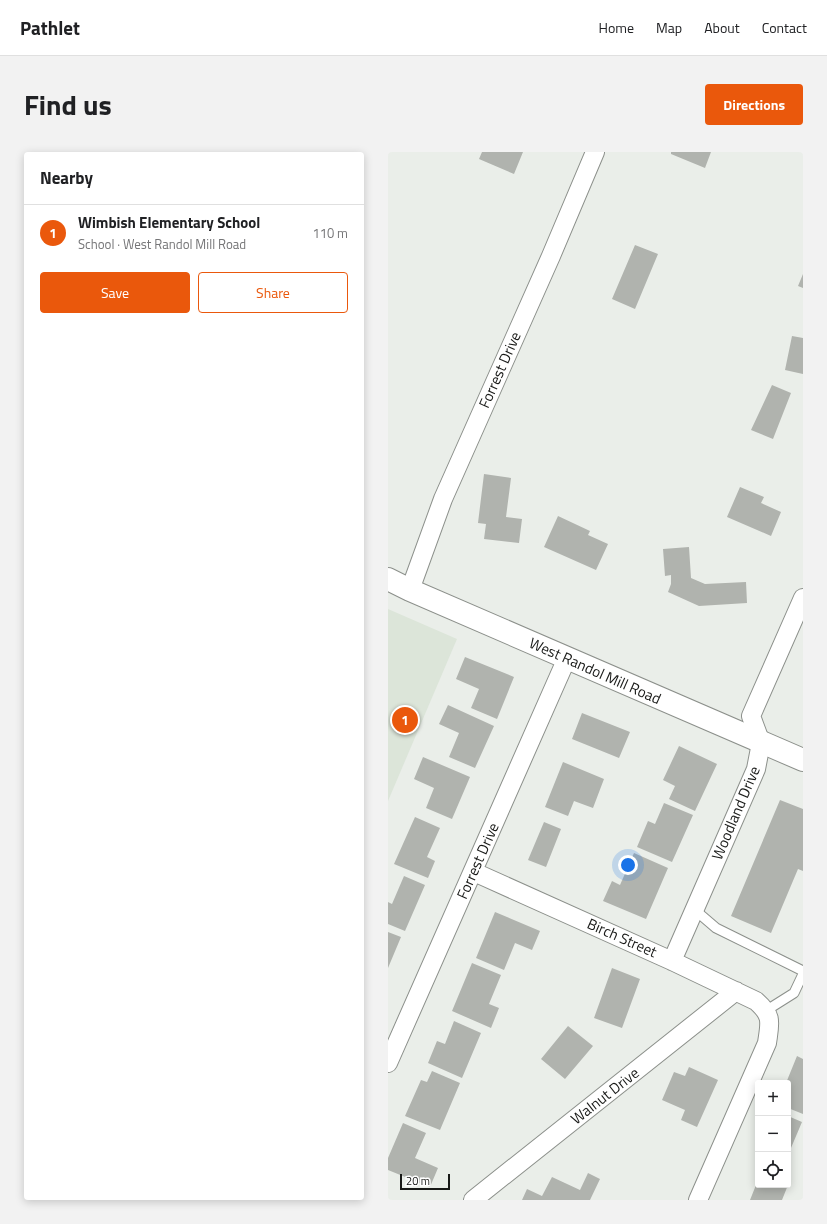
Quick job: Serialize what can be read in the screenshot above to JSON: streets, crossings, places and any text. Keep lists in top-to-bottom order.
{
  "streets": {
    "main road": ["West Randol Mill Road"],
    "street": [
      "Forrest Drive",
      "Woodland Drive",
      "Birch Street",
      "Walnut Drive"
    ]
  },
  "crossings": [
    ["Forrest Drive", "West Randol Mill Road"],
    ["Forrest Drive", "Birch Street"],
    ["West Randol Mill Road", "Woodland Drive"],
    ["Woodland Drive", "Birch Street"],
    ["Birch Street", "Walnut Drive"]
  ],
  "scale_bar": "20 m",
  "page": {
    "header": "Pathlet",
    "nav": [
      "Home",
      "Map",
      "About",
      "Contact"
    ],
    "title": "Find us",
    "buttons": [
      "Directions",
      ["Save", "Share"]
    ],
    "heading": "Nearby",
    "list": [
      {
        "mark": "1",
        "name": "Wimbish Elementary School",
        "note": "School · West Randol Mill Road",
        "value": "110 m"
      }
    ],
    "pins": "1",
    "map_buttons": ["+", "−"],
    "scale": "20 m"
  }
}
